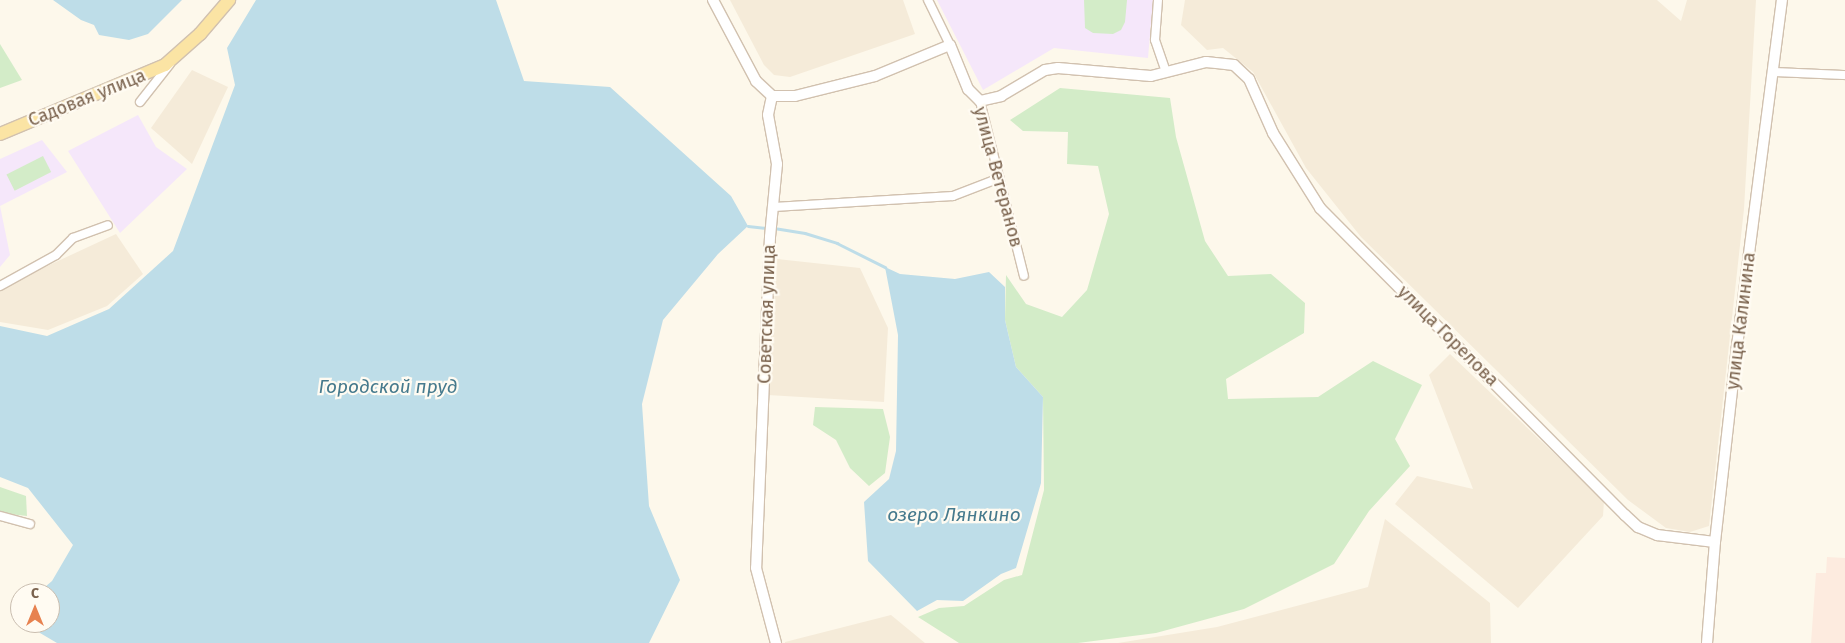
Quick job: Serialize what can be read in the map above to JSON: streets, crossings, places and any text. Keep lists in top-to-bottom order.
{
  "streets": {
    "main road": ["Садовая улица"],
    "street": [
      "улица Ветеранов",
      "Советская улица",
      "улица Калинина",
      "улица Горелова"
    ]
  },
  "crossings": [
    ["улица Калинина", "улица Горелова"]
  ],
  "water": ["Городской пруд", "озеро Лянкино"],
  "north": "top"
}
